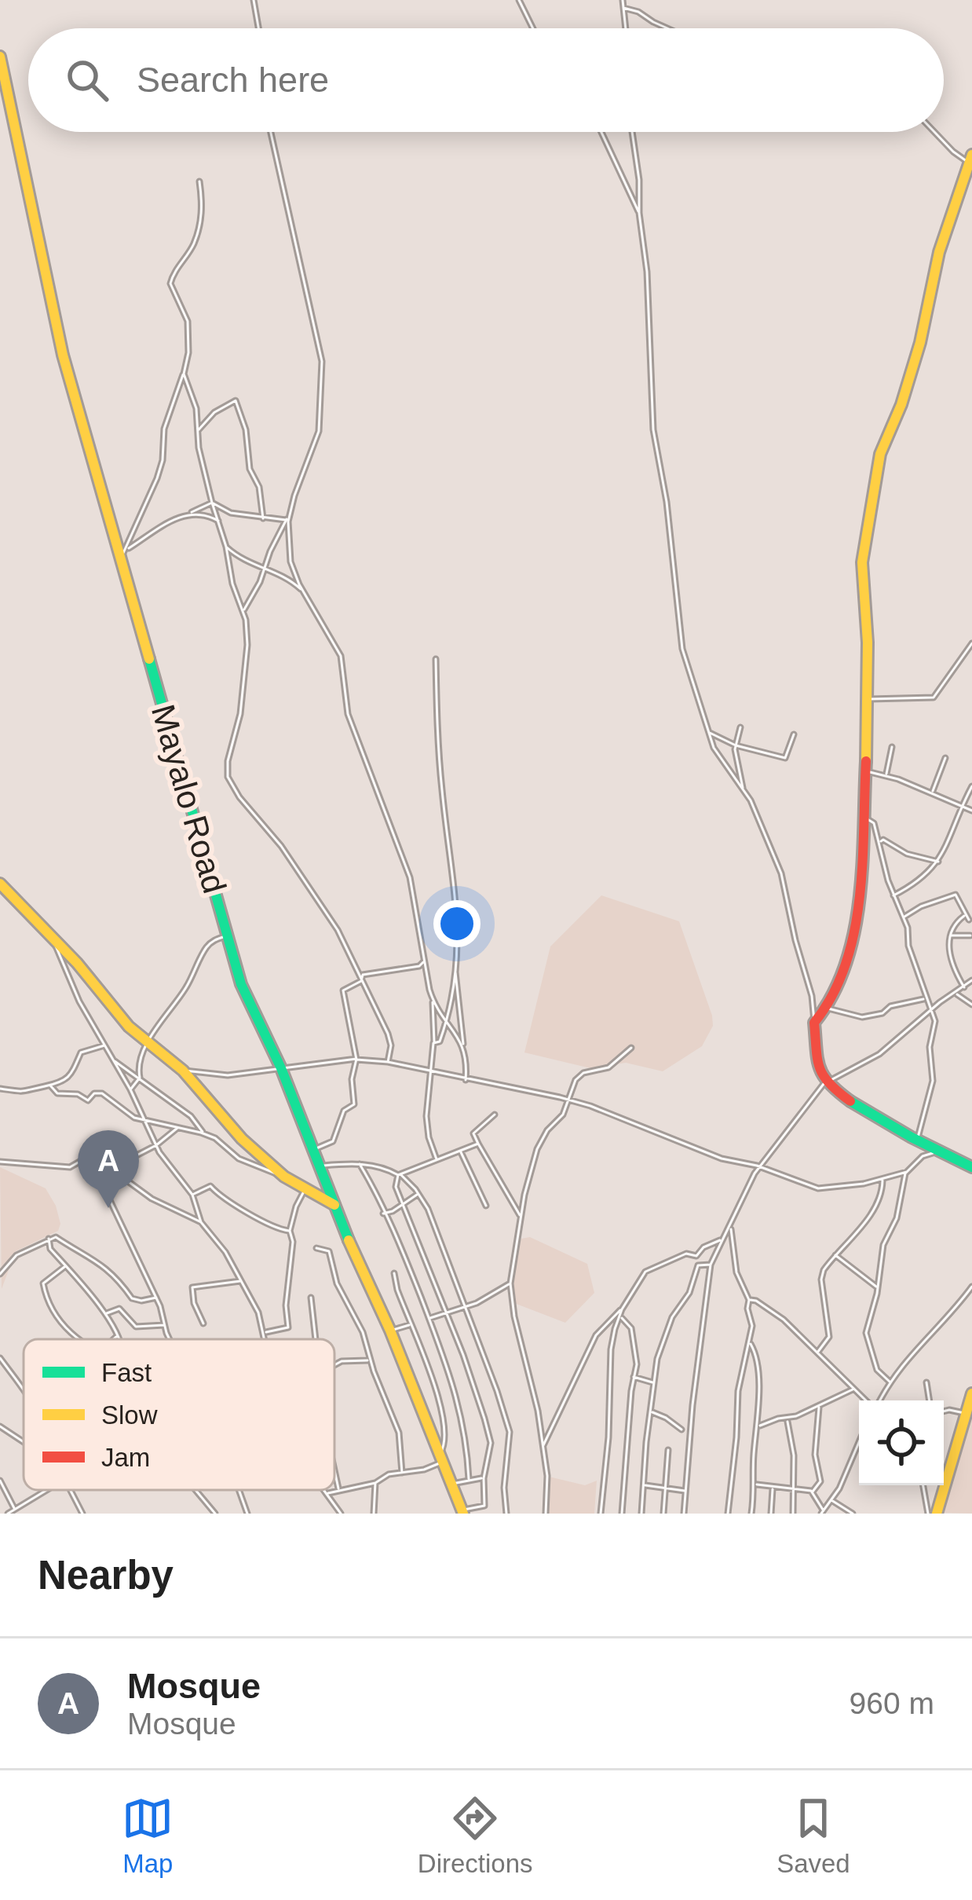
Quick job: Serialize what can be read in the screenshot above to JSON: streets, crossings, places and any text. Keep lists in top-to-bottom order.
{
  "streets": {
    "street": ["Mayalo Road"]
  },
  "legend": ["Fast", "Slow", "Jam"],
  "page": {
    "search": "Search here",
    "pins": "A",
    "heading": "Nearby",
    "list": [
      {
        "mark": "A",
        "name": "Mosque",
        "note": "Mosque",
        "value": "960 m"
      }
    ],
    "nav": ["Map", "Directions", "Saved"]
  }
}
